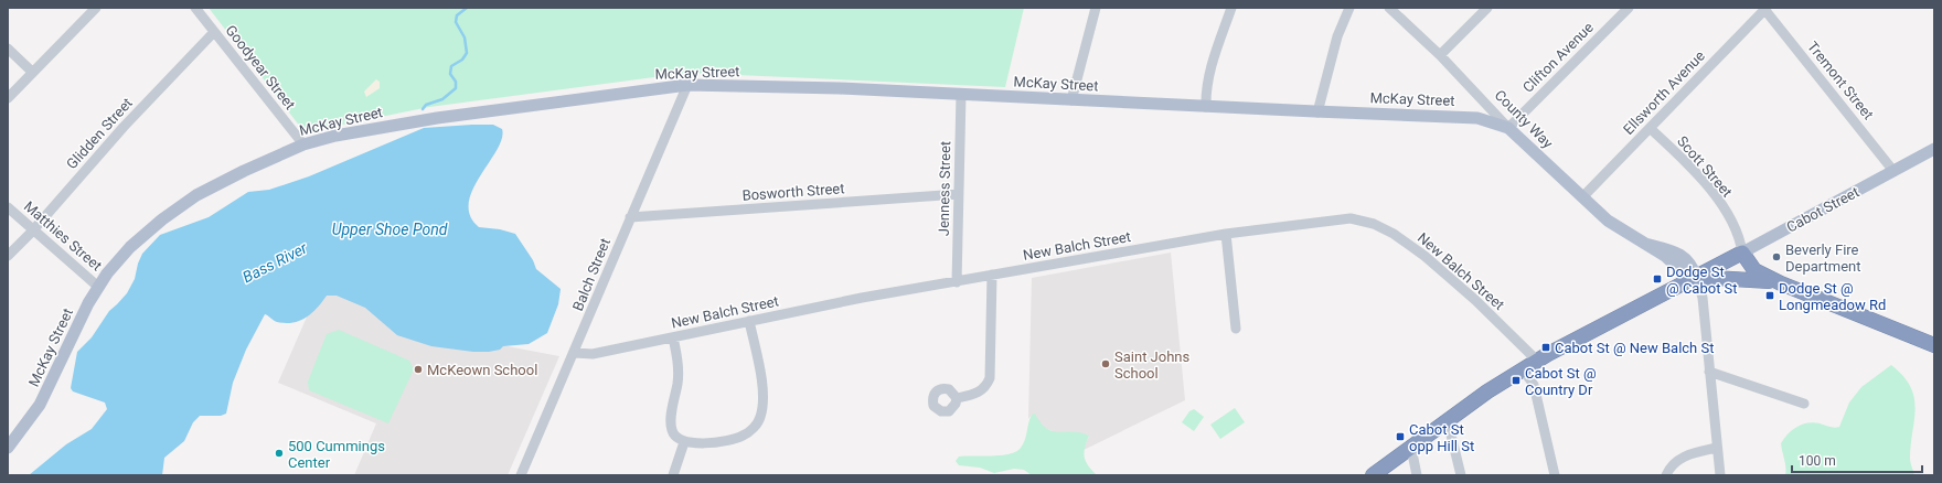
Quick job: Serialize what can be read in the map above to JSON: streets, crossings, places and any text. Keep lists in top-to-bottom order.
{
  "streets": {
    "highway": ["Cabot Street"],
    "main road": ["McKay Street", "County Way"],
    "street": [
      "Clifton Avenue",
      "Goodyear Street",
      "Tremont Street",
      "Ellsworth Avenue",
      "Glidden Street",
      "Scott Street",
      "Jenness Street",
      "Bosworth Street",
      "Matthies Street",
      "New Balch Street",
      "Balch Street"
    ]
  },
  "crossings": [
    ["Clifton Avenue", "McKay Street"],
    ["Clifton Avenue", "County Way"],
    ["Goodyear Street", "McKay Street"],
    ["Goodyear Street", "Glidden Street"],
    ["McKay Street", "County Way"],
    ["McKay Street", "Jenness Street"],
    ["McKay Street", "Matthies Street"],
    ["McKay Street", "Balch Street"],
    ["Tremont Street", "Ellsworth Avenue"],
    ["Tremont Street", "Cabot Street"],
    ["Ellsworth Avenue", "County Way"],
    ["Ellsworth Avenue", "Scott Street"],
    ["County Way", "Cabot Street"],
    ["Glidden Street", "Matthies Street"],
    ["Scott Street", "Cabot Street"],
    ["Jenness Street", "Bosworth Street"],
    ["Jenness Street", "New Balch Street"],
    ["Bosworth Street", "Balch Street"],
    ["Cabot Street", "New Balch Street"],
    ["New Balch Street", "Balch Street"]
  ],
  "water": ["Upper Shoe Pond", "Bass River"],
  "places": {
    "other": [
      "Beverly Fire Department",
      "Saint Johns School",
      "McKeown School",
      "500 Cummings Center"
    ],
    "transit": [
      "Dodge St @ Cabot St",
      "Dodge St @ Longmeadow Rd",
      "Cabot St @ New Balch St",
      "Cabot St @ Country Dr",
      "Cabot St opp Hill St"
    ]
  },
  "scale_bar": "100 m"
}
